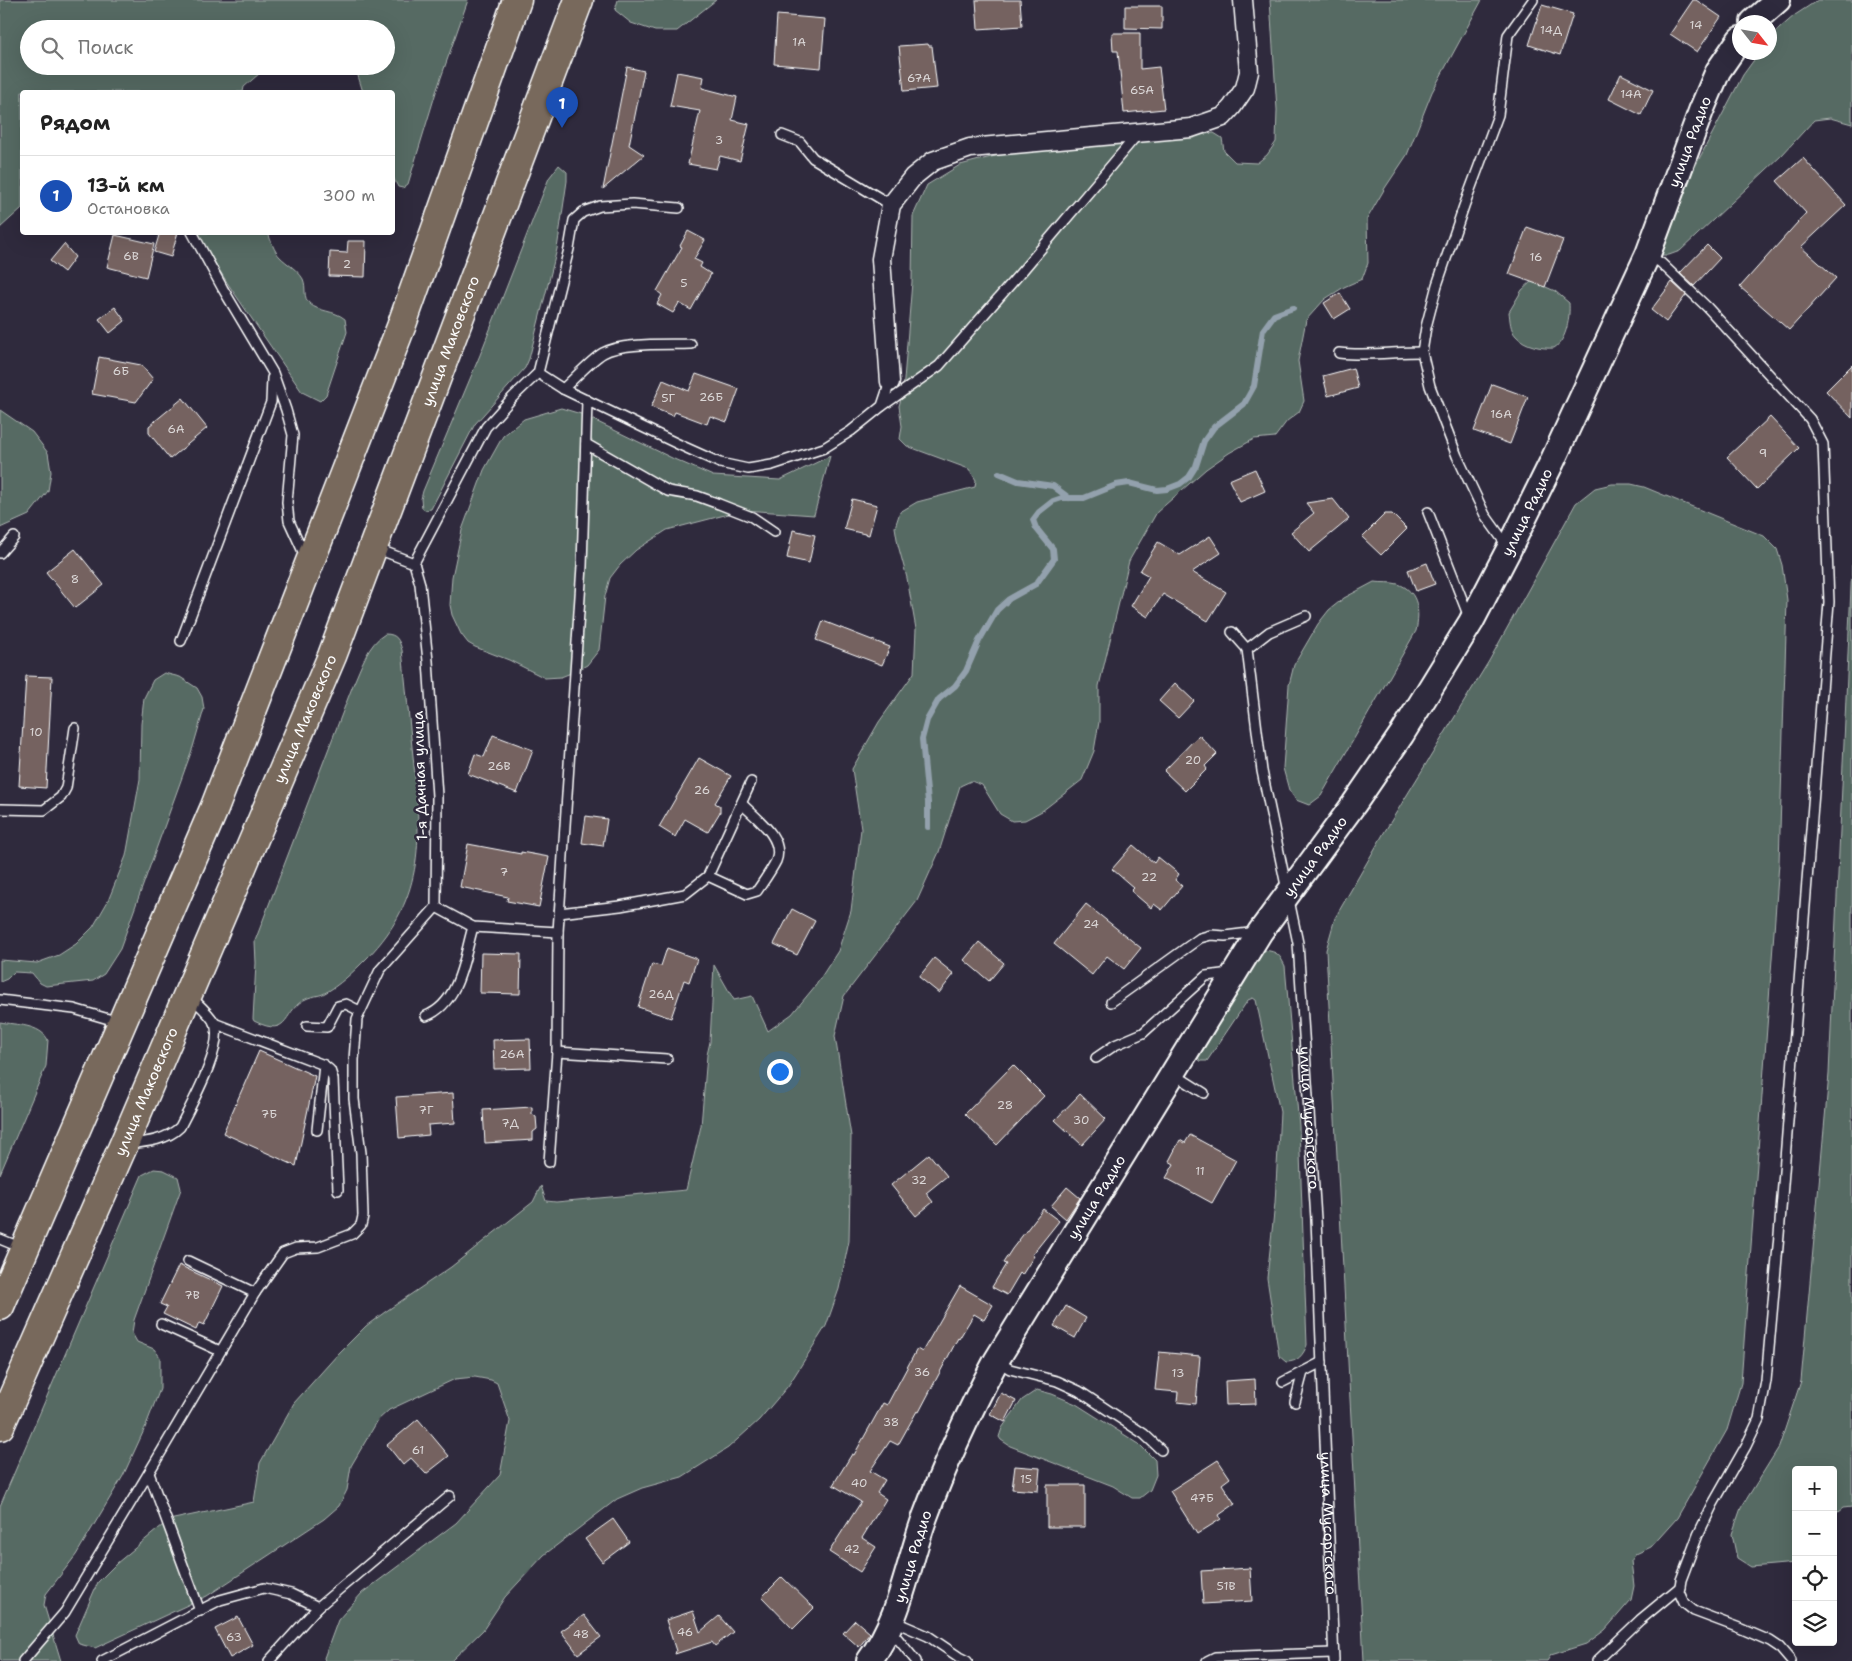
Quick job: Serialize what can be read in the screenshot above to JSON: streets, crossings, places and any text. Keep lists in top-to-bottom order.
{
  "streets": {
    "highway": ["улица Маковского"],
    "main road": ["улица Радио"],
    "lane": ["1-я Дачная улица", "улица Мусоргского"]
  },
  "crossings": [
    ["улица Радио", "улица Мусоргского"]
  ],
  "house_numbers": [
    "14",
    "14Д",
    "1А",
    "67А",
    "65А",
    "14А",
    "3",
    "6В",
    "16",
    "2",
    "5",
    "6Б",
    "26Б",
    "5Г",
    "16А",
    "6А",
    "9",
    "8",
    "10",
    "20",
    "26В",
    "26",
    "7",
    "22",
    "24",
    "26Д",
    "26А",
    "28",
    "7Г",
    "7Б",
    "30",
    "7Д",
    "11",
    "32",
    "7В",
    "36",
    "13",
    "38",
    "61",
    "15",
    "40",
    "47Б",
    "42",
    "51В",
    "46",
    "48",
    "63"
  ],
  "north": "bottom right",
  "page": {
    "search": "Поиск",
    "pins": "1",
    "heading": "Рядом",
    "list": [
      {
        "mark": "1",
        "name": "13-й км",
        "note": "Остановка",
        "value": "300 m"
      }
    ],
    "map_buttons": ["+", "−"]
  }
}
